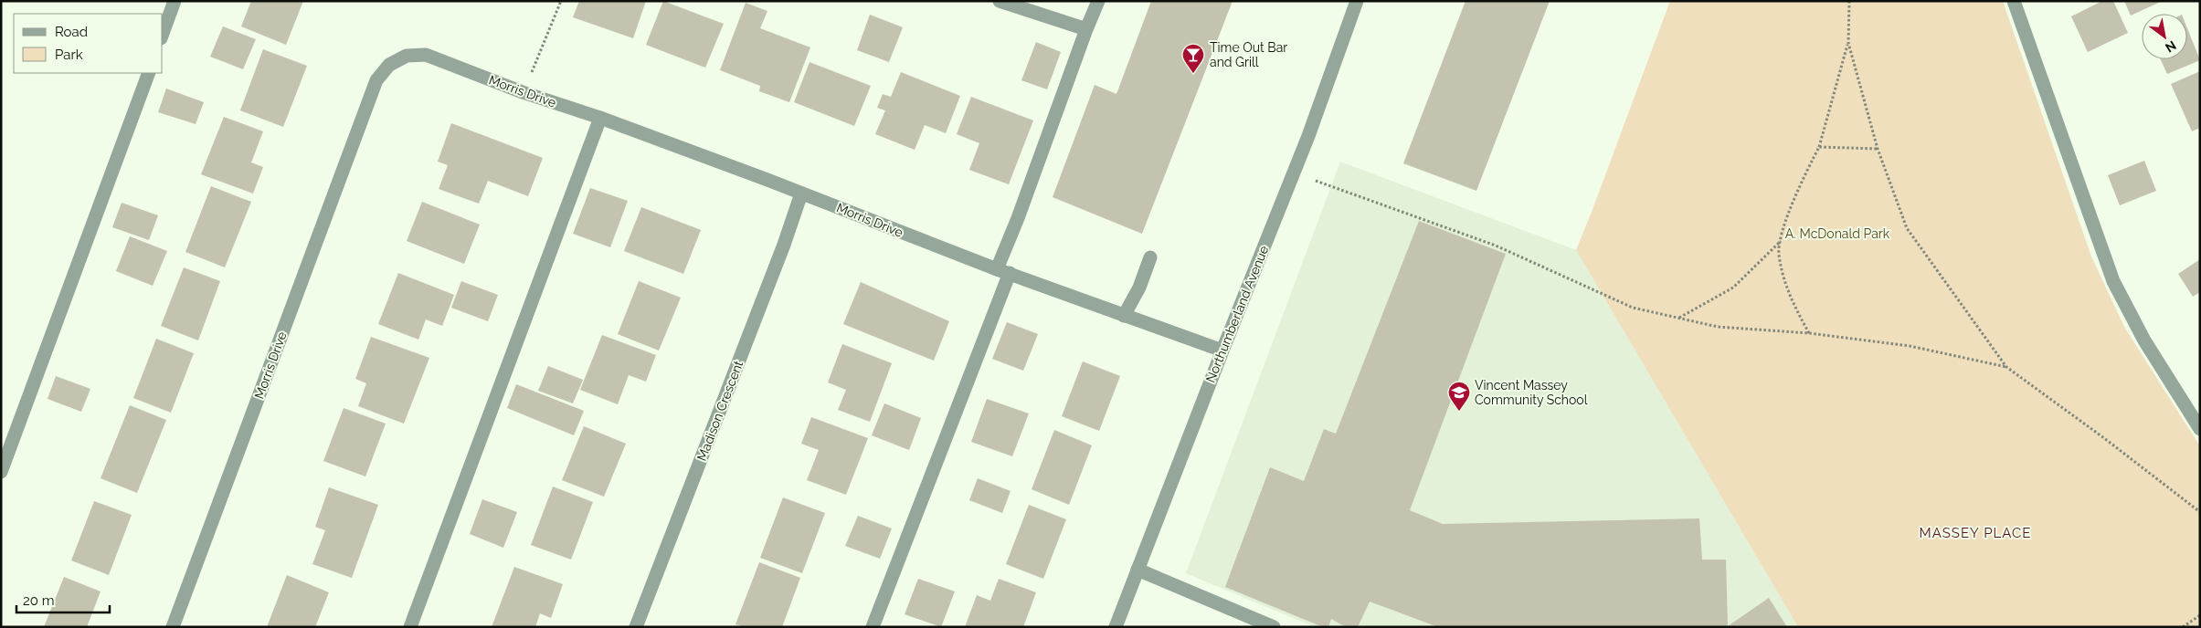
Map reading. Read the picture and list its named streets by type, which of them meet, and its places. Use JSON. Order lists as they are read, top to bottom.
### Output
{
  "streets": {
    "street": ["Morris Drive", "Northumberland Avenue", "Madison Crescent"]
  },
  "crossings": [
    ["Morris Drive", "Northumberland Avenue"],
    ["Morris Drive", "Madison Crescent"]
  ],
  "districts": ["MASSEY PLACE"],
  "parks": ["A. McDonald Park"],
  "places": {
    "bar": ["Time Out Bar and Grill"],
    "school or university": ["Vincent Massey Community School"]
  },
  "legend": ["Road", "Park"],
  "scale_bar": "20 m",
  "north": "bottom right"
}
